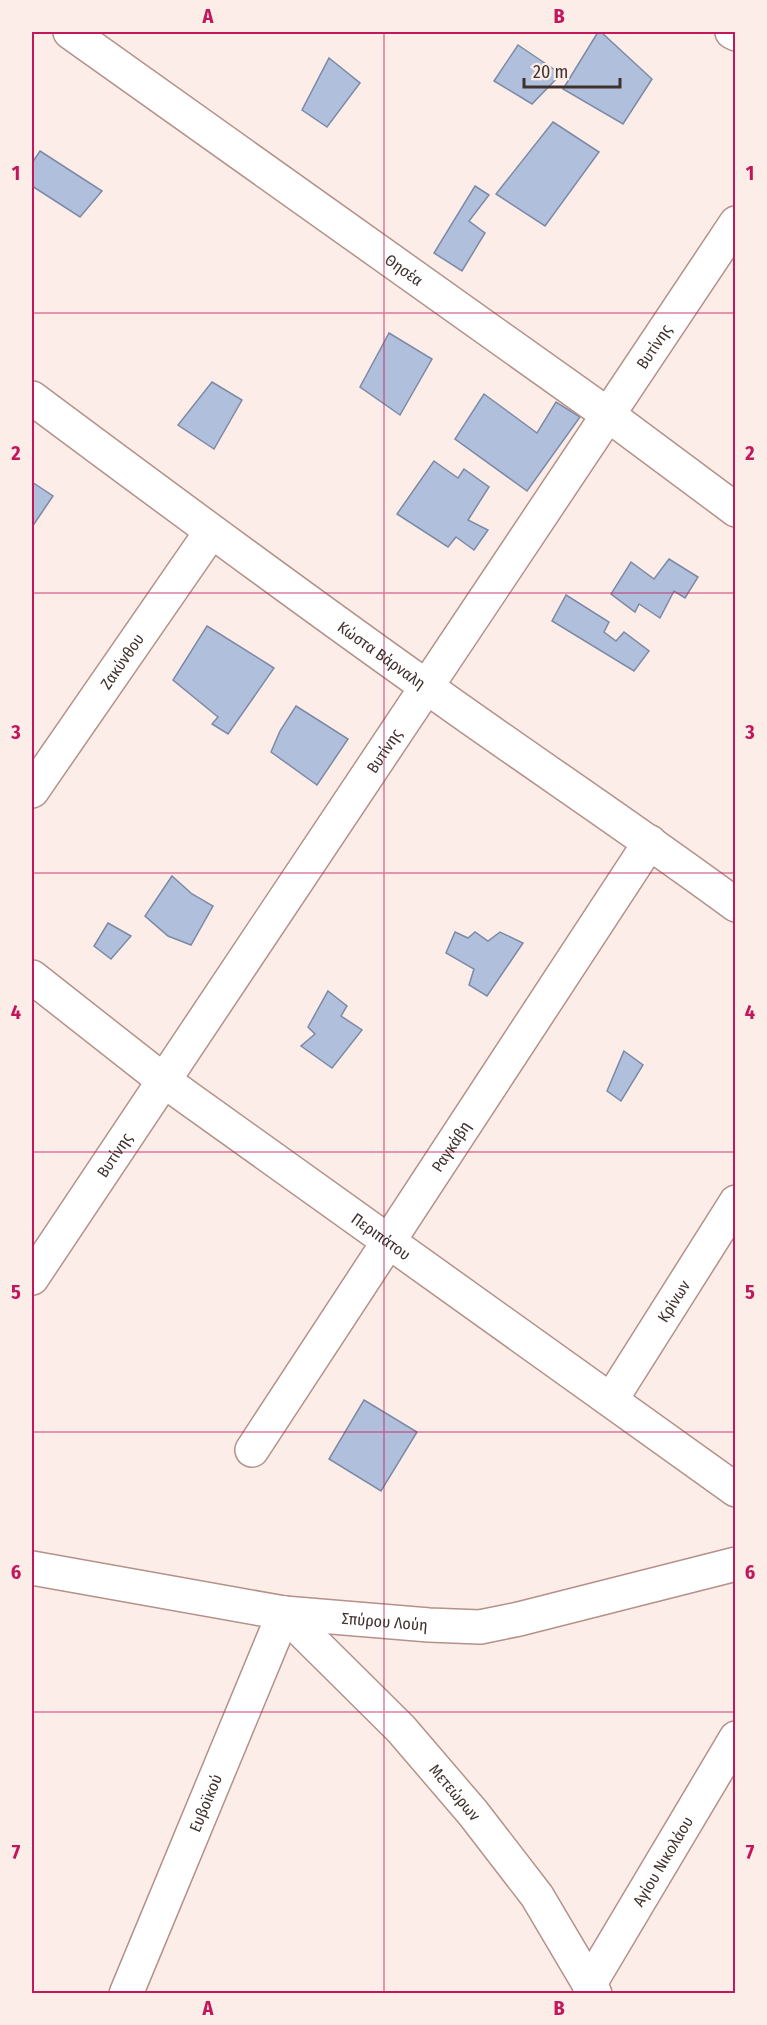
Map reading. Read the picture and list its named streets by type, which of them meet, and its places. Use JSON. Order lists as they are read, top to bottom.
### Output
{
  "streets": {
    "street": [
      "Θησέα",
      "Βυτίνης",
      "Κώστα Βάρναλη",
      "Ζακύνθου",
      "Ραγκάβη",
      "Περιπάτου",
      "Κρίνων",
      "Σπύρου Λούη",
      "Μετεώρων",
      "Ευβοϊκού",
      "Αγίου Νικολάου"
    ]
  },
  "crossings": [
    ["Θησέα", "Βυτίνης"],
    ["Βυτίνης", "Κώστα Βάρναλη"],
    ["Βυτίνης", "Περιπάτου"],
    ["Κώστα Βάρναλη", "Ζακύνθου"],
    ["Κώστα Βάρναλη", "Ραγκάβη"],
    ["Ραγκάβη", "Περιπάτου"],
    ["Περιπάτου", "Κρίνων"],
    ["Σπύρου Λούη", "Μετεώρων"],
    ["Σπύρου Λούη", "Ευβοϊκού"],
    ["Μετεώρων", "Ευβοϊκού"],
    ["Μετεώρων", "Αγίου Νικολάου"]
  ],
  "scale_bar": "20 m",
  "grid": {
    "columns": ["A", "B"],
    "rows": [
      "1",
      "2",
      "3",
      "4",
      "5",
      "6",
      "7"
    ]
  }
}
